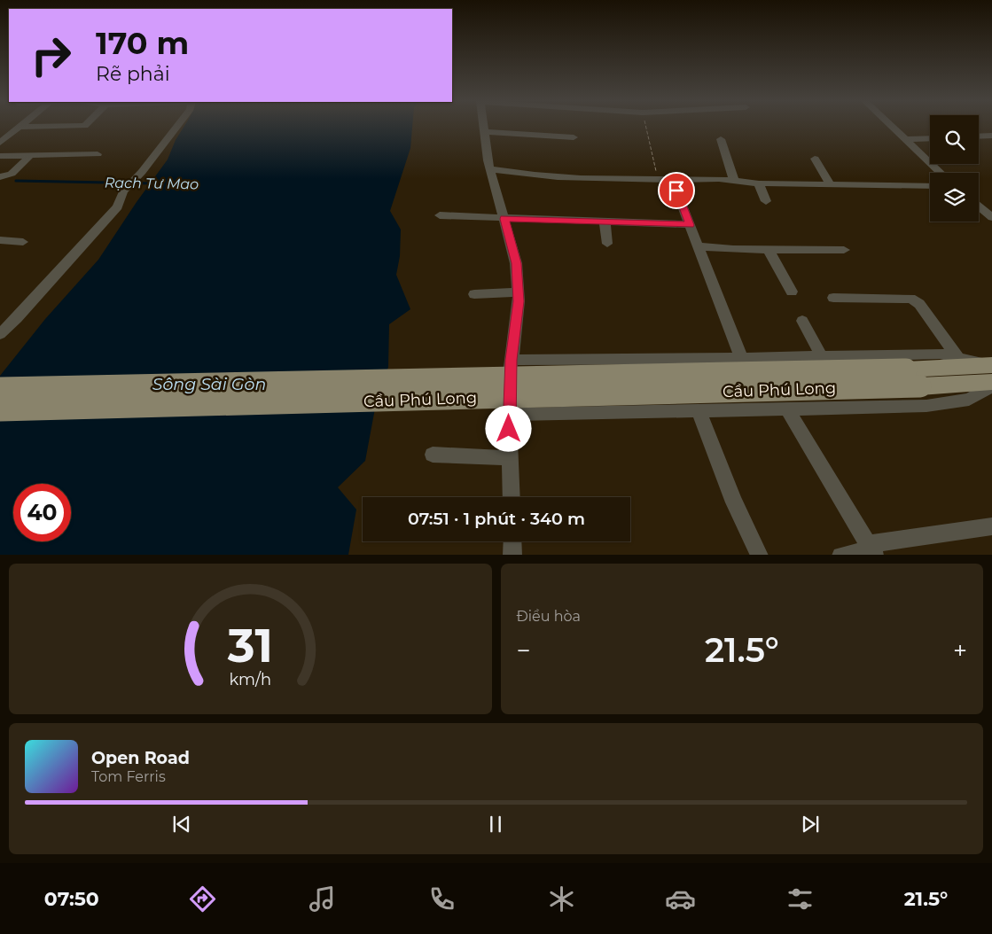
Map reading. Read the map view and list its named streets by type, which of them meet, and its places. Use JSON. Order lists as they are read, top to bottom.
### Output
{
  "streets": {
    "main road": ["Cầu Phú Long"]
  },
  "water": ["Rạch Tư Mao", "Sông Sài Gòn"],
  "page": {
    "turn": ["170 m", "Rẽ phải"],
    "limit": "40",
    "trip": "07:51 · 1 phút · 340 m",
    "tile": "Điều hòa",
    "heat": ["−", "21.5°", "+"],
    "song": ["Open Road", "Tom Ferris"],
    "tabs": ["07:50", "21.5°"],
    "gauge": ["31", "km/h"]
  }
}
